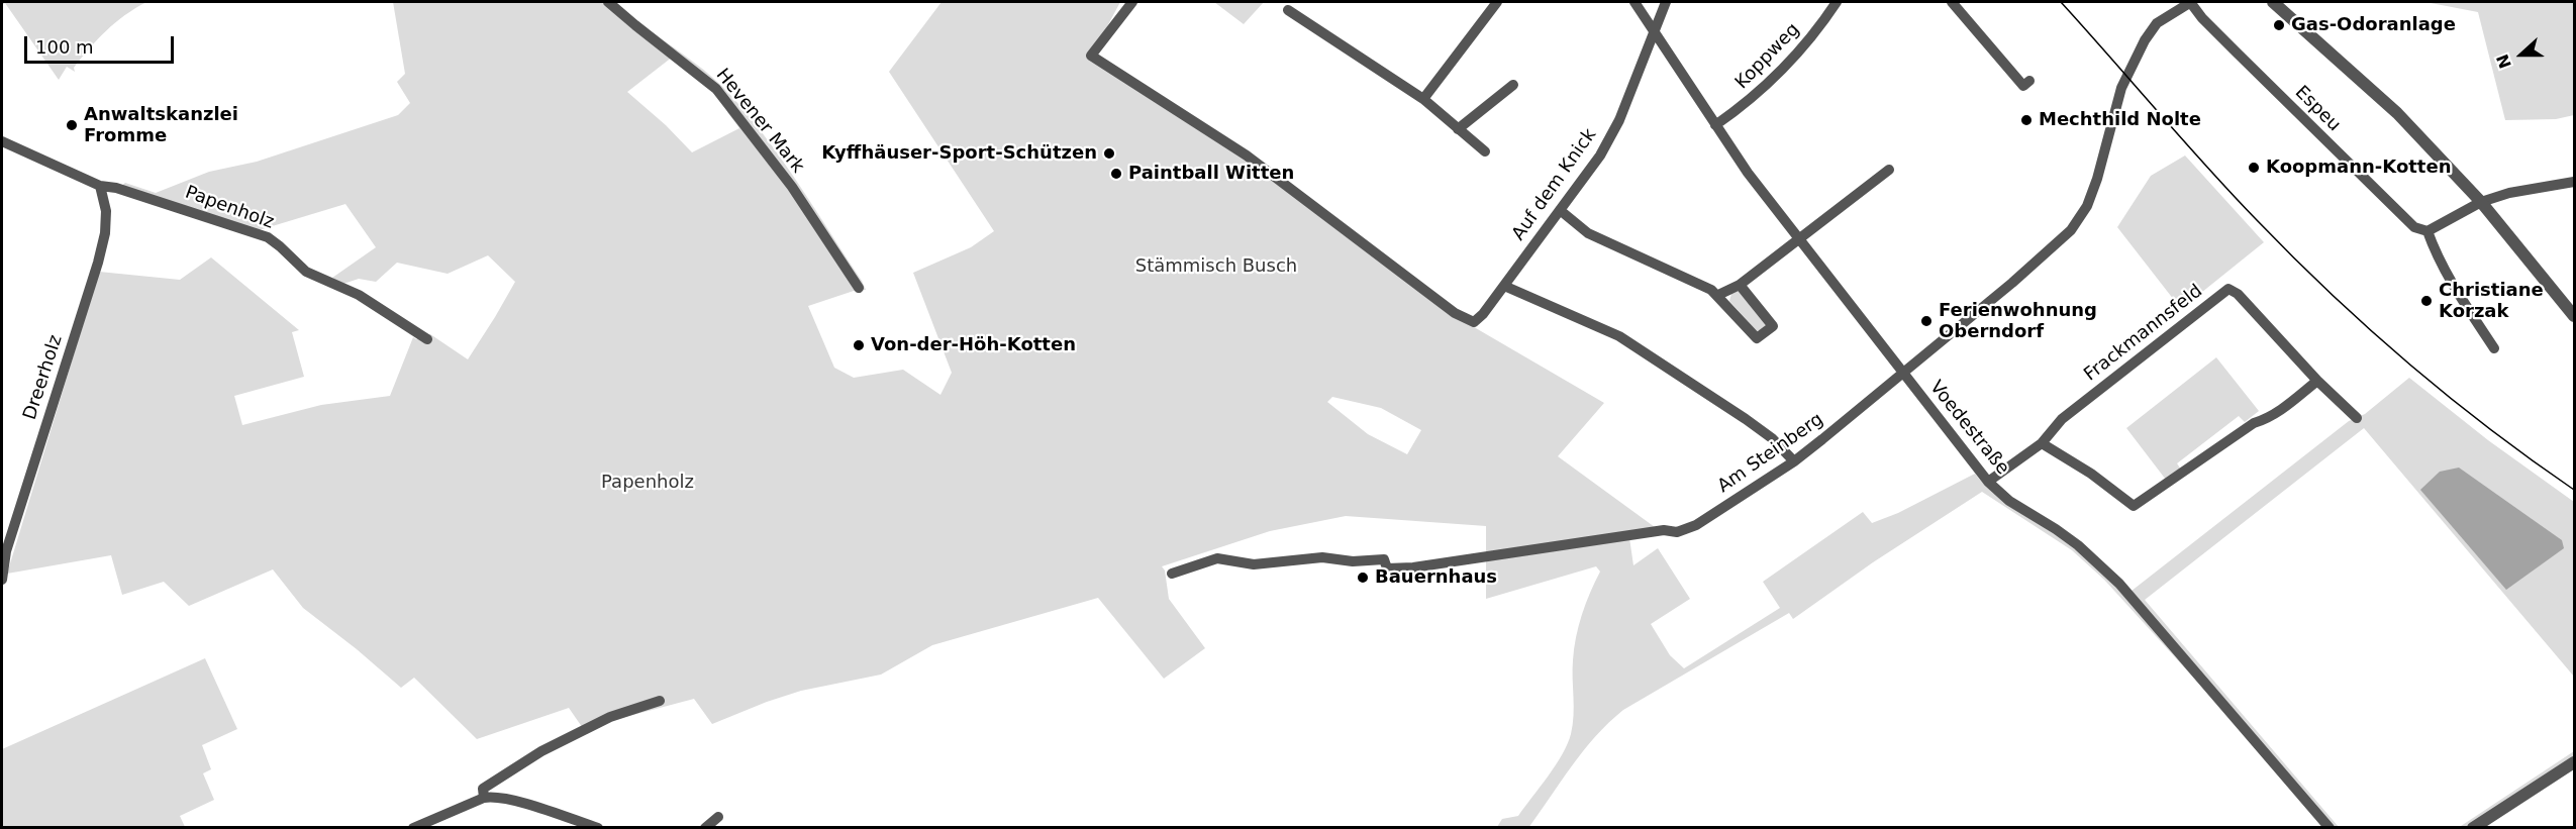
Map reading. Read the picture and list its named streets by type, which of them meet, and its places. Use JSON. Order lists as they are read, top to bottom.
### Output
{
  "streets": {
    "street": [
      "Koppweg",
      "Espeu",
      "Hevener Mark",
      "Auf dem Knick",
      "Papenholz",
      "Frackmannsfeld",
      "Dreerholz",
      "Voedestraße",
      "Am Steinberg"
    ]
  },
  "crossings": [
    ["Koppweg", "Voedestraße"],
    ["Espeu", "Am Steinberg"],
    ["Auf dem Knick", "Voedestraße"],
    ["Papenholz", "Dreerholz"],
    ["Frackmannsfeld", "Voedestraße"],
    ["Voedestraße", "Am Steinberg"]
  ],
  "parks": ["Stämmisch Busch", "Papenholz"],
  "places": [
    "Gas-Odoranlage",
    "Mechthild Nolte",
    "Anwaltskanzlei Fromme",
    "Kyffhäuser-Sport-Schützen",
    "Koopmann-Kotten",
    "Paintball Witten",
    "Christiane Korzak",
    "Ferienwohnung Oberndorf",
    "Von-der-Höh-Kotten",
    "Bauernhaus"
  ],
  "scale_bar": "100 m",
  "north": "left"
}
